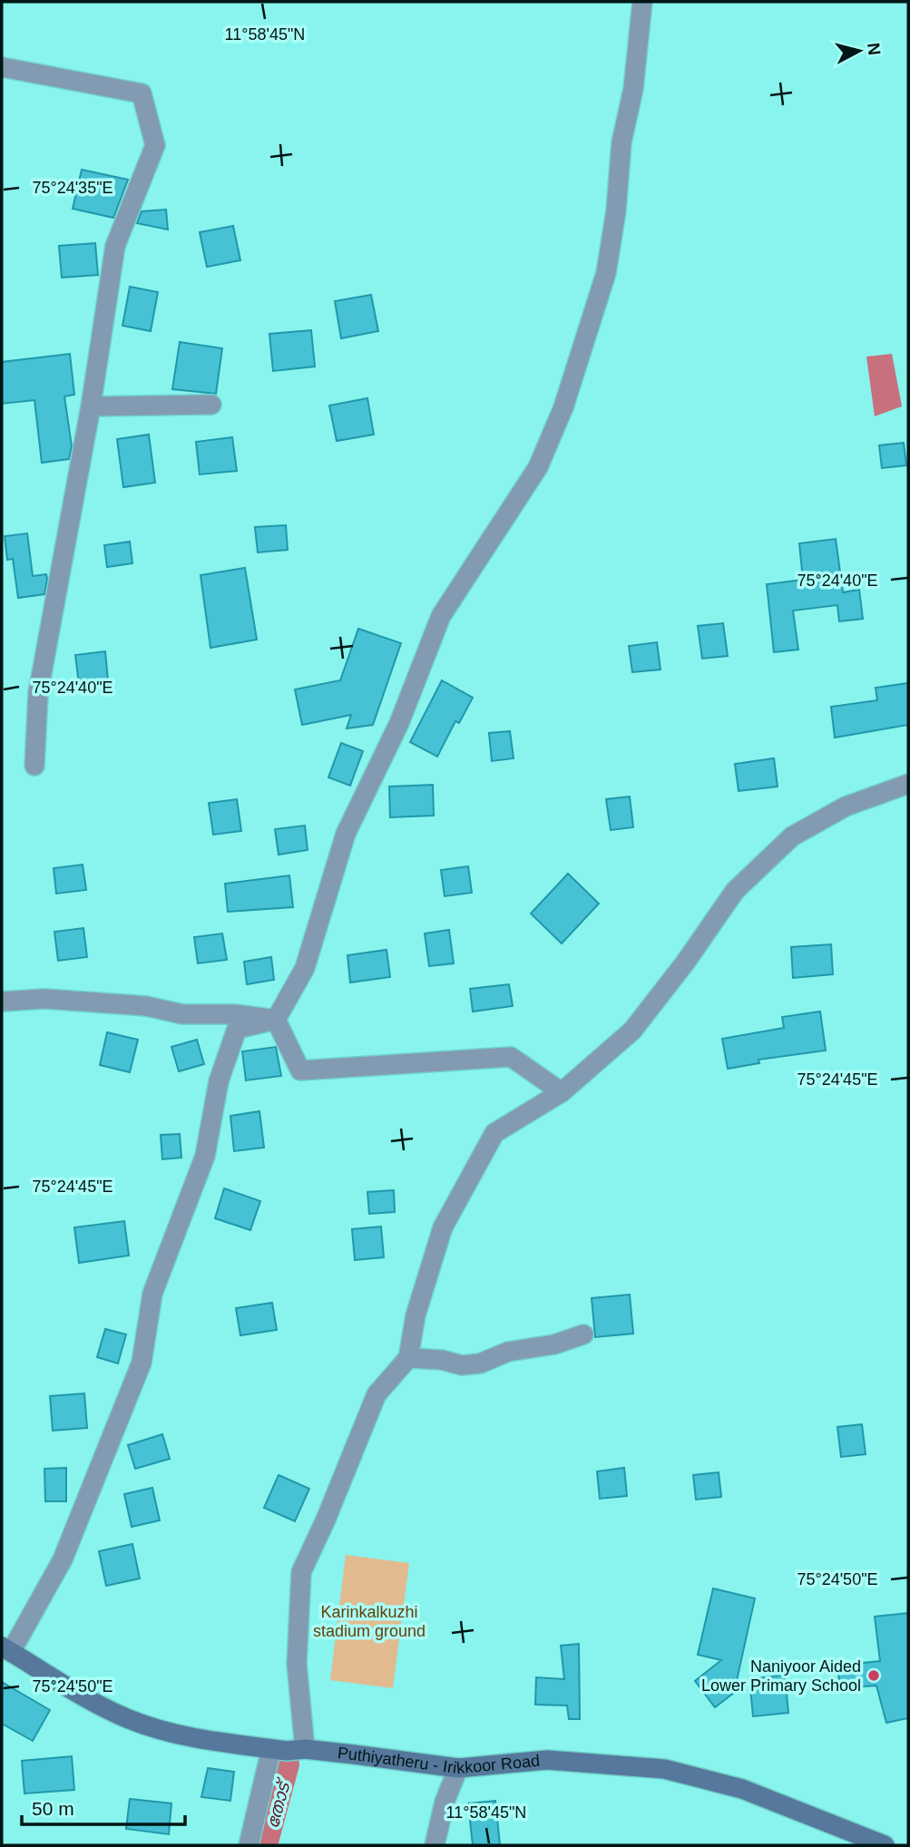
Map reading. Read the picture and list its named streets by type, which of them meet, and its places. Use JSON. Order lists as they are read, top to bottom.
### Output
{
  "streets": {
    "main road": ["Puthiyatheru - Irikkoor Road"]
  },
  "water": ["തോട്"],
  "parks": ["Karinkalkuzhi stadium ground"],
  "places": ["Naniyoor Aided Lower Primary School"],
  "scale_bar": "50 m",
  "north": "right",
  "coordinates": [
    "11°58'45\"N",
    "75°24'35\"E",
    "75°24'40\"E",
    "75°24'45\"E",
    "75°24'50\"E"
  ]
}
